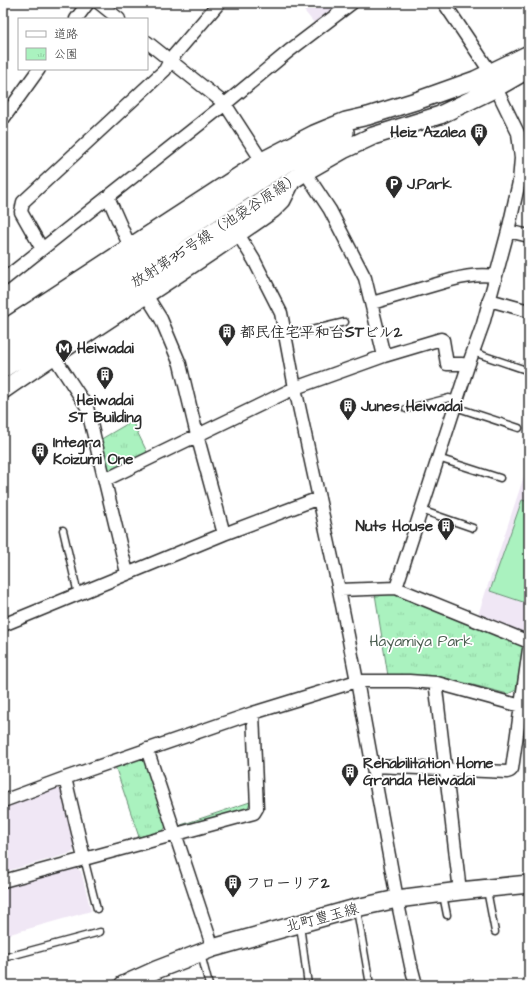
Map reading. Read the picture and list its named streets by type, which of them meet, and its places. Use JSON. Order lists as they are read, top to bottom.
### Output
{
  "streets": {
    "main road": ["放射第35号線（池袋谷原線）", "北町豊玉線"]
  },
  "parks": ["Hayamiya Park"],
  "places": {
    "building": [
      "Heiz Azalea",
      "都民住宅平和台STビル2",
      "Heiwadai ST Building",
      "Junes Heiwadai",
      "Integra Koizumi One",
      "Nuts House",
      "Rehabilitation Home Granda Heiwadai",
      "フローリア2"
    ],
    "parking": ["J.Park"],
    "metro station": ["Heiwadai"]
  },
  "legend": ["道路", "公園"]
}
